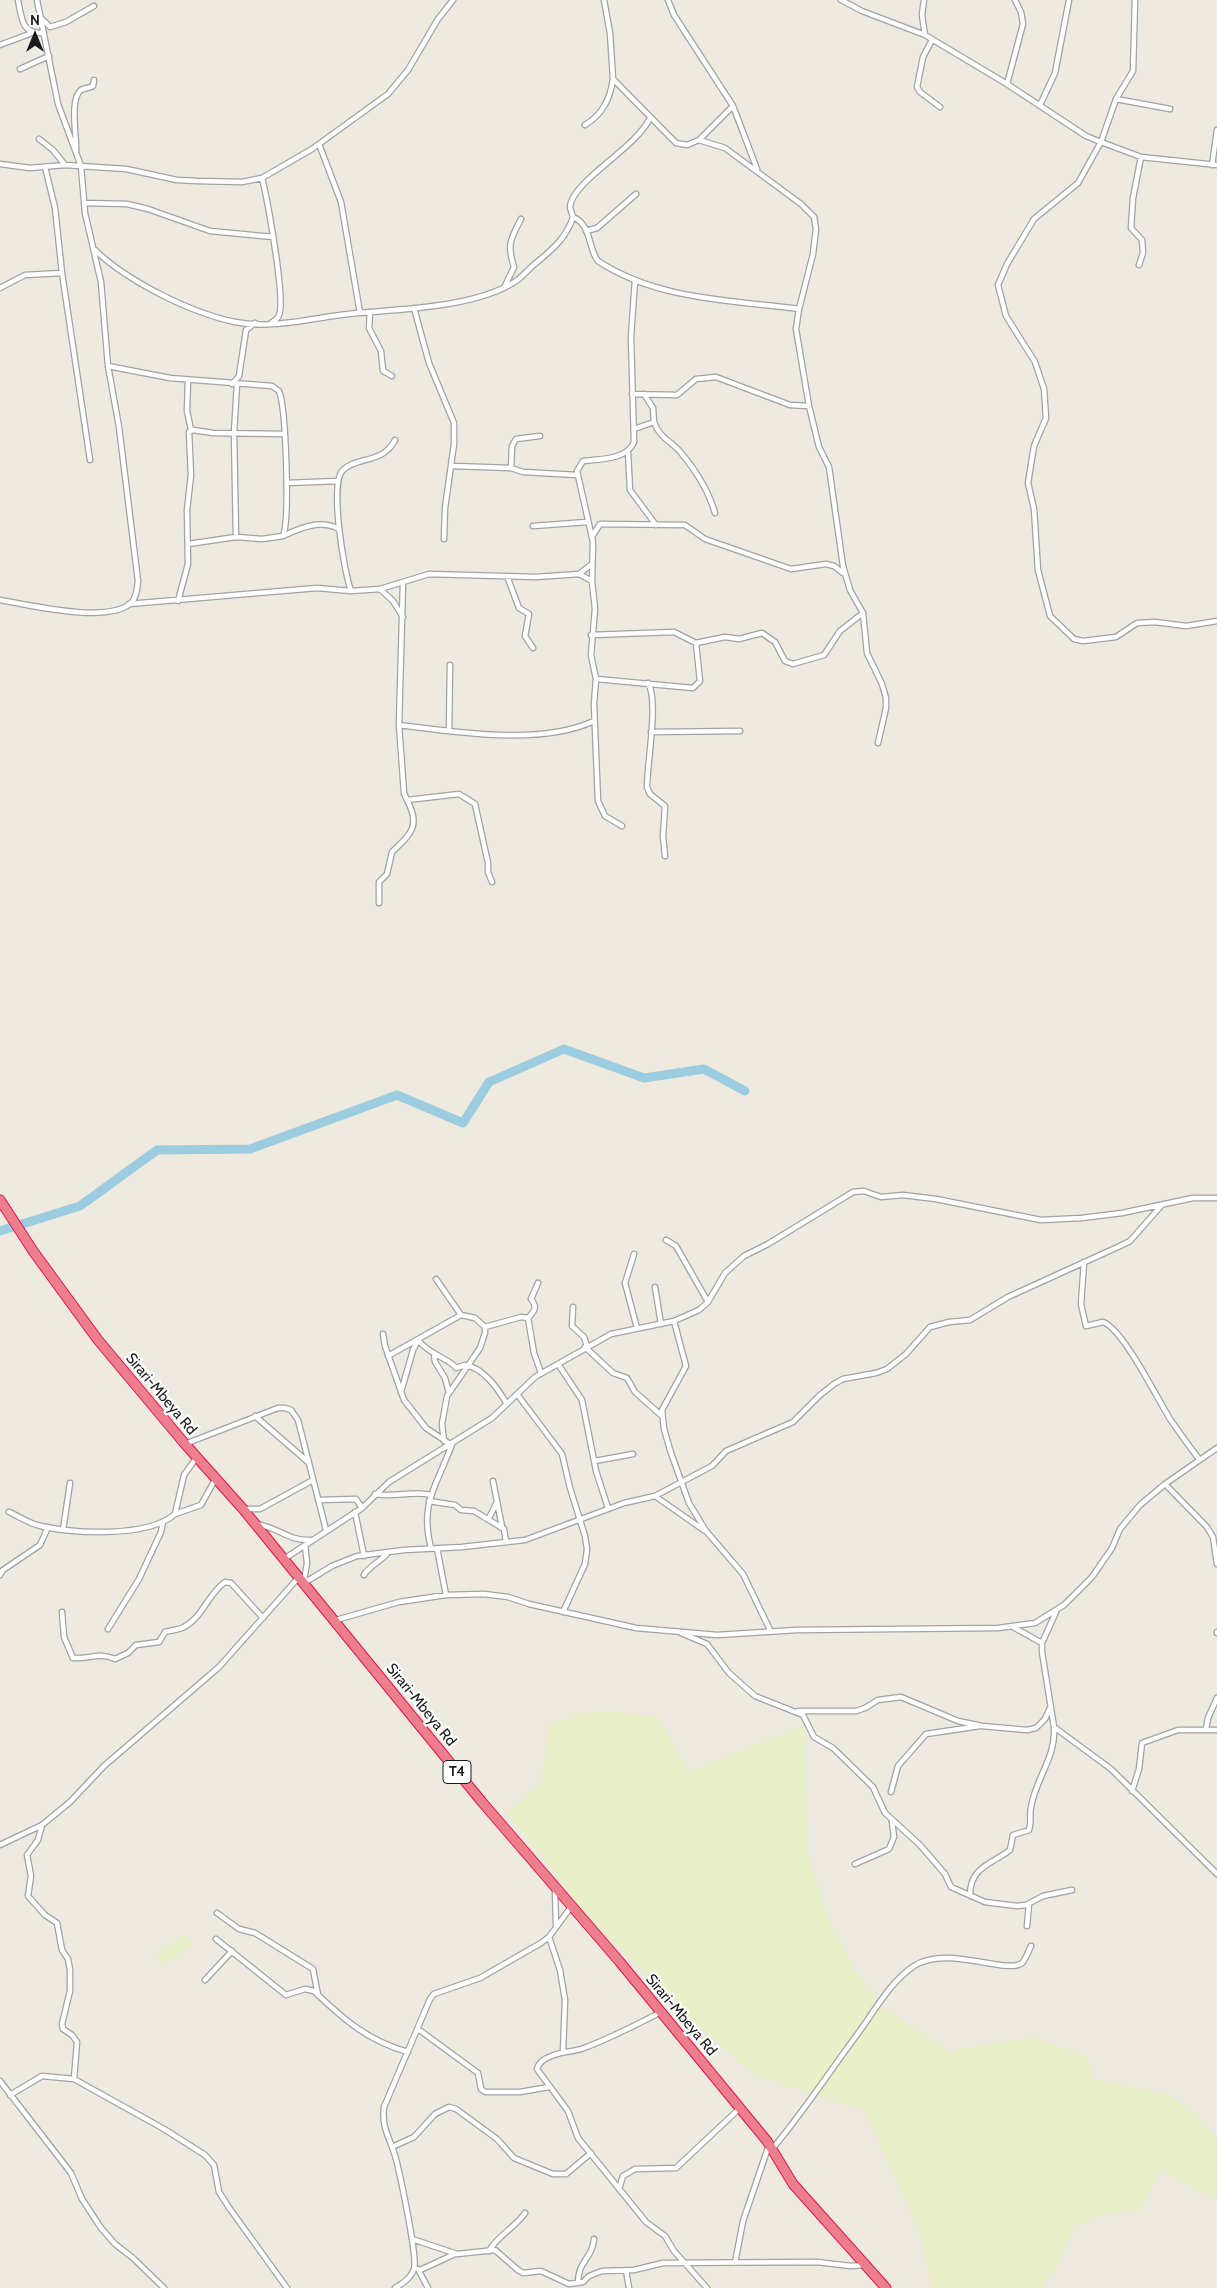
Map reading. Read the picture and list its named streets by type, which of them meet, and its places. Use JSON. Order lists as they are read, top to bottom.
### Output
{
  "streets": {
    "highway": ["Sirari-Mbeya Rd", "T4"]
  },
  "north": "top"
}
